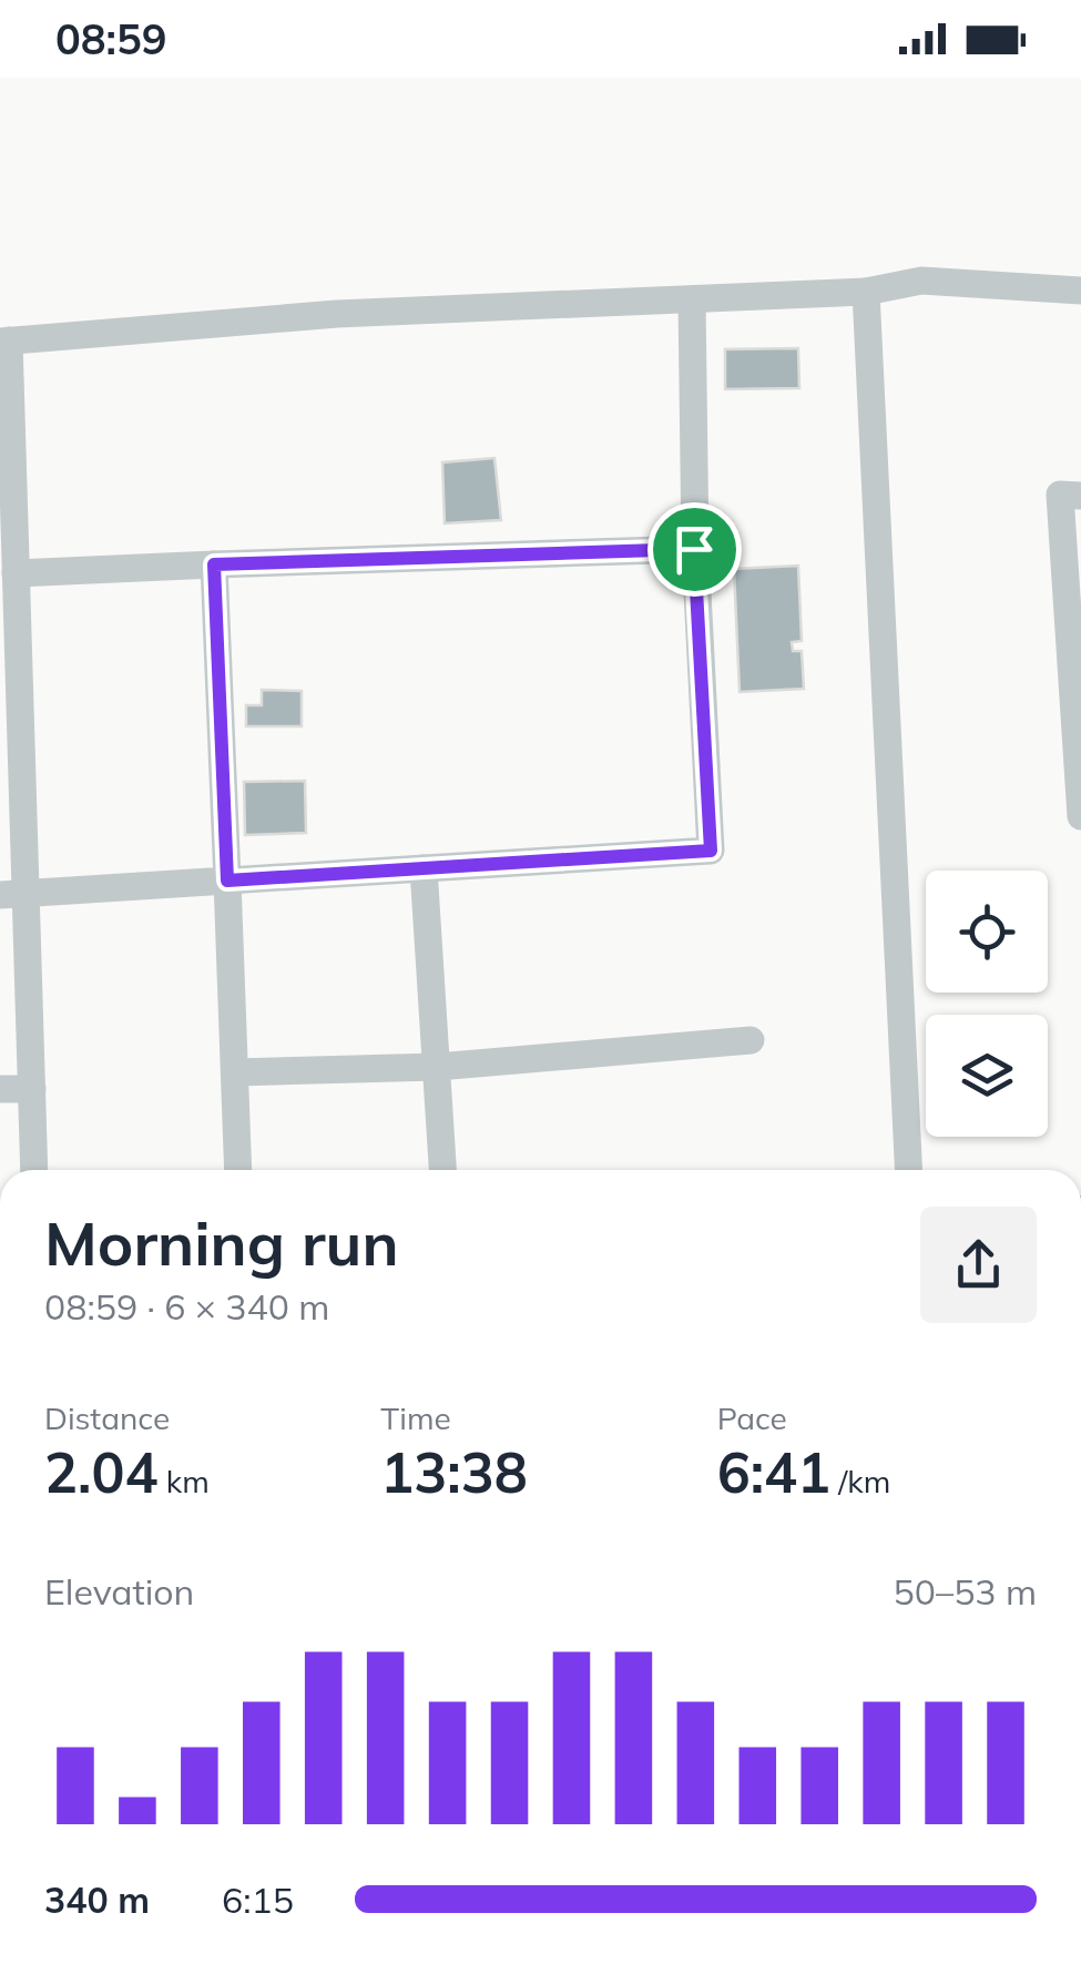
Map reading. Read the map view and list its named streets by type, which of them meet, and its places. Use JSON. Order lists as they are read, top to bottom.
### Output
{
  "page": {
    "status": "08:59",
    "heading": ["Morning run", "08:59 · 6 × 340 m"],
    "stats": [
      ["Distance", "2.04 km"],
      ["Time", "13:38"],
      ["Pace", "6:41 /km"]
    ],
    "chart": ["Elevation", "50–53 m"],
    "list": [
      {
        "name": "340 m",
        "note": "6:15"
      }
    ]
  }
}
